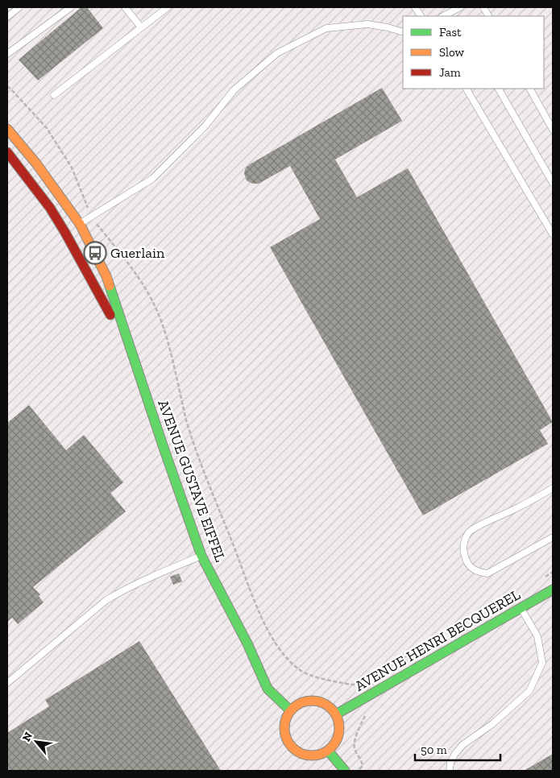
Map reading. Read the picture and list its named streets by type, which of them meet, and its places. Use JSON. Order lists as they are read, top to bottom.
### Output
{
  "streets": {
    "street": ["AVENUE GUSTAVE EIFFEL", "AVENUE HENRI BECQUEREL"]
  },
  "crossings": [
    ["AVENUE GUSTAVE EIFFEL", "AVENUE HENRI BECQUEREL"]
  ],
  "places": {
    "bus stop": ["Guerlain"]
  },
  "legend": ["Fast", "Slow", "Jam"],
  "scale_bar": "50 m",
  "north": "top left"
}
